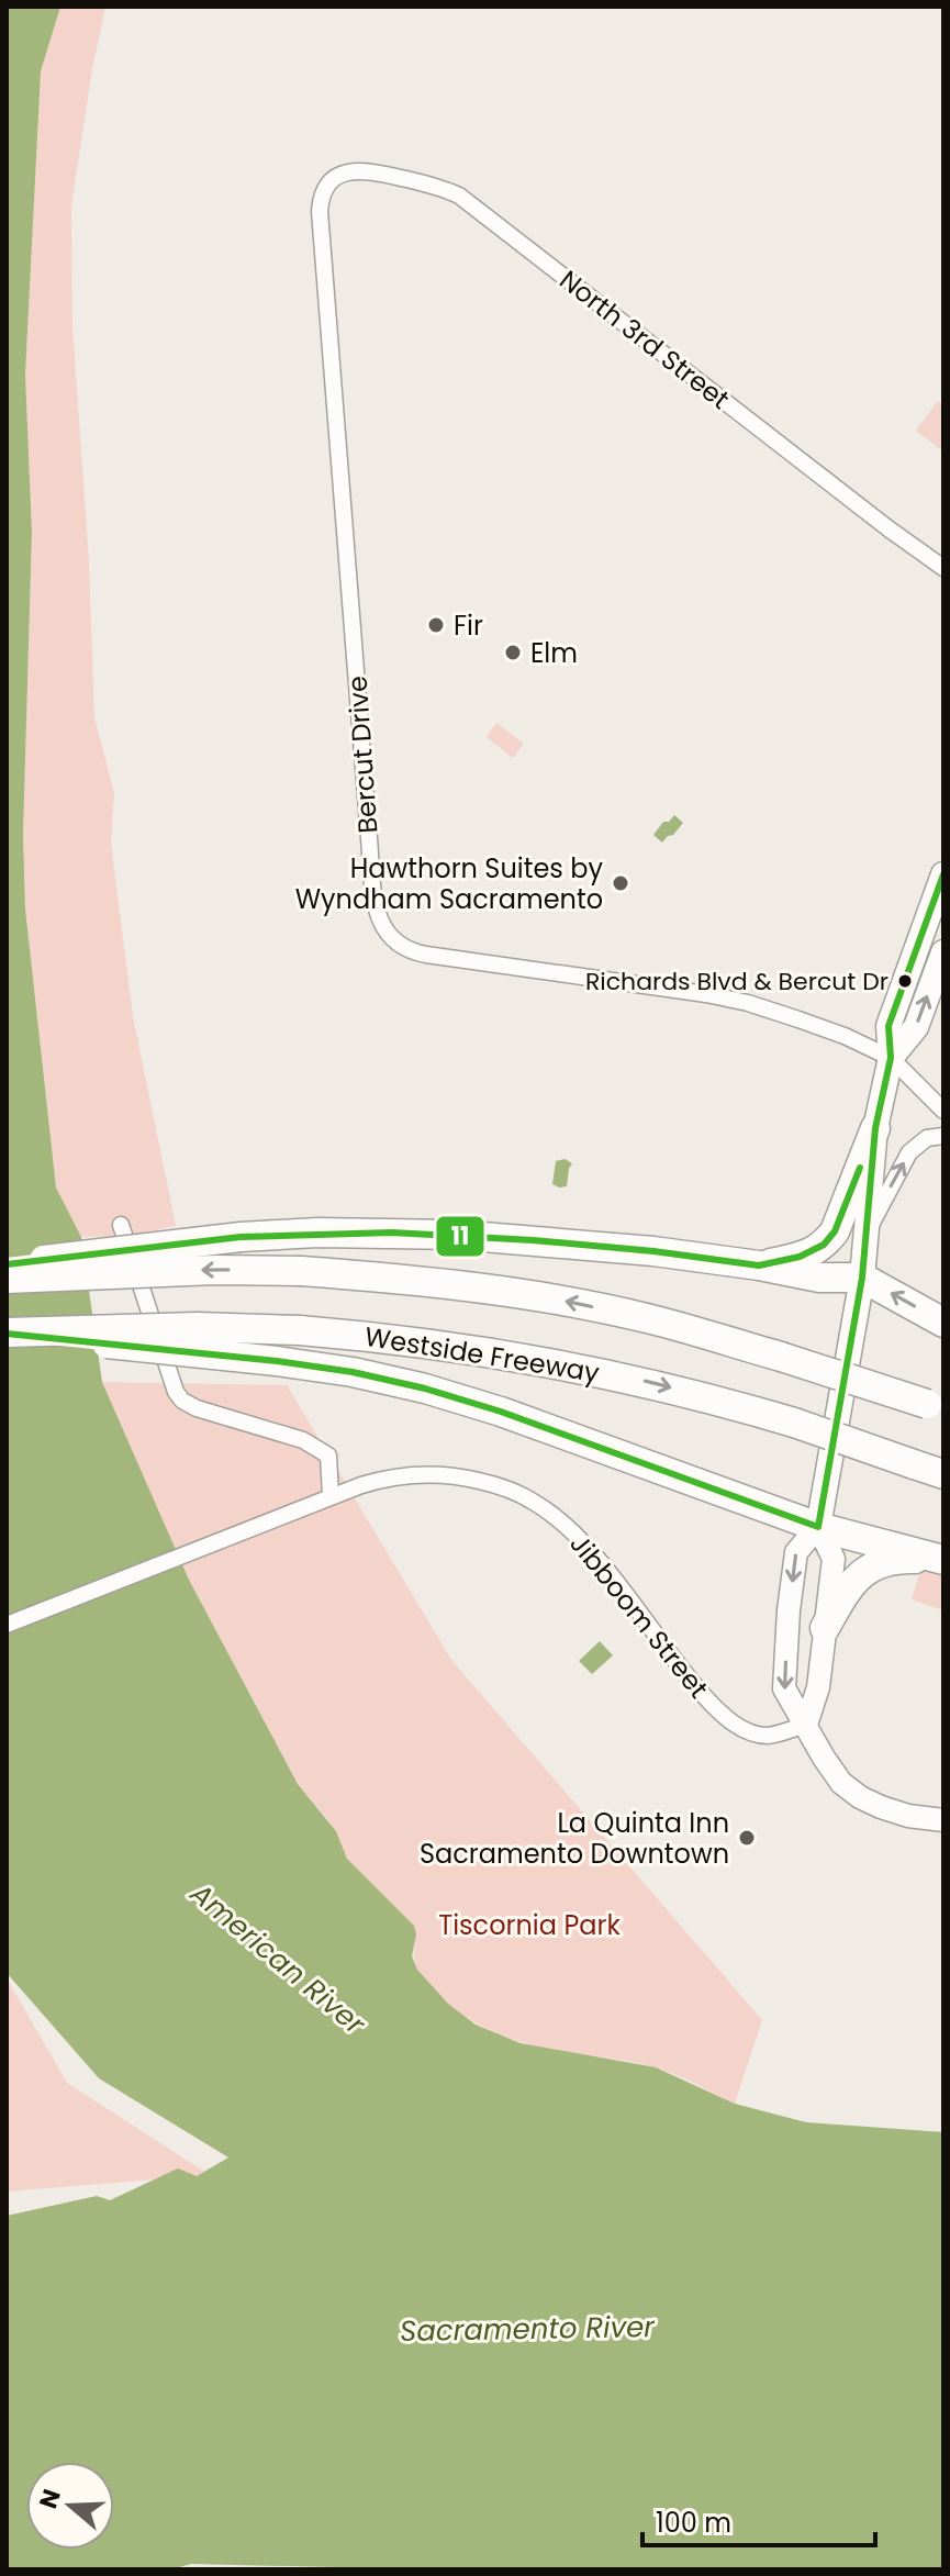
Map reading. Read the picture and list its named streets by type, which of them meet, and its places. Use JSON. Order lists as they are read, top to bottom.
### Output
{
  "streets": {
    "highway": ["Westside Freeway"],
    "street": ["North 3rd Street", "Bercut Drive", "Jibboom Street"]
  },
  "crossings": [
    ["North 3rd Street", "Bercut Drive"]
  ],
  "water": ["American River", "Sacramento River"],
  "parks": ["Tiscornia Park"],
  "places": [
    "Fir",
    "Elm",
    "Hawthorn Suites by Wyndham Sacramento",
    "Richards Blvd & Bercut Dr",
    "La Quinta Inn Sacramento Downtown"
  ],
  "lines": ["transit line 11"],
  "scale_bar": "100 m",
  "north": "left"
}
